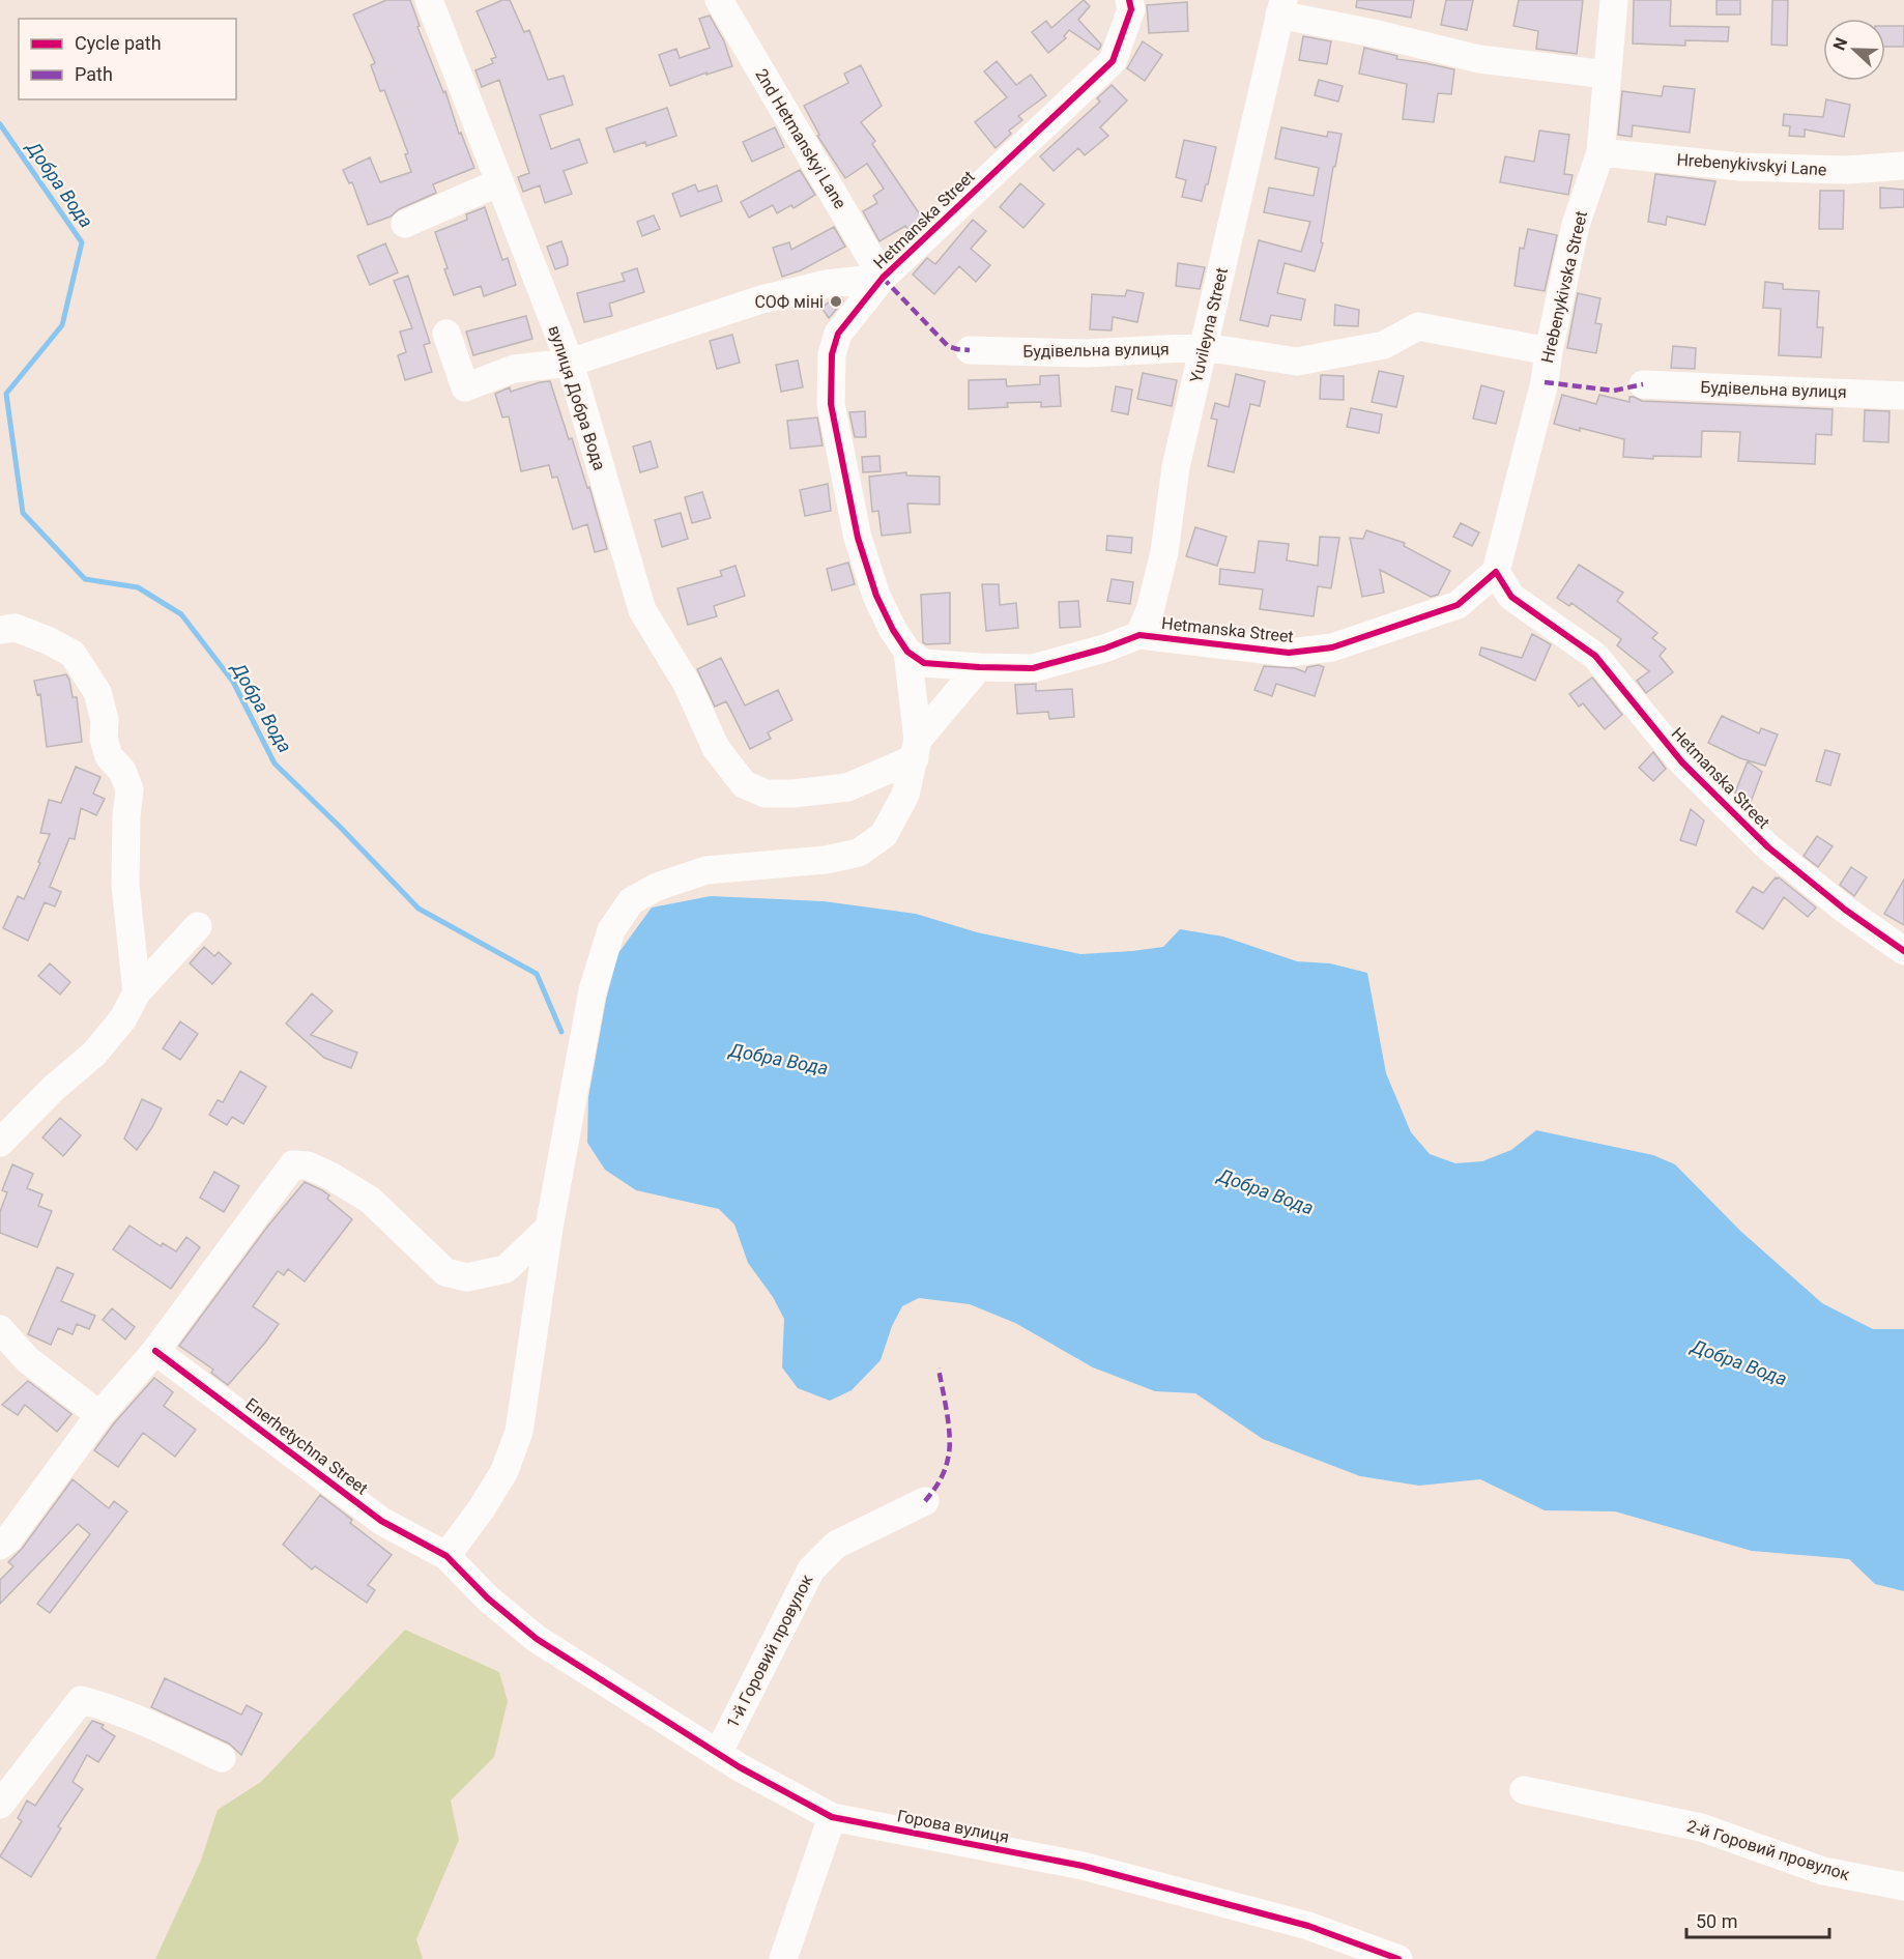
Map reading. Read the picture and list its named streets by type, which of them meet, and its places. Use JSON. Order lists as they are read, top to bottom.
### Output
{
  "streets": {
    "street": [
      "2nd Hetmanskyi Lane",
      "Hrebenykivskyi Lane",
      "Hetmanska Street",
      "Hrebenykivska Street",
      "Yuvileyna Street",
      "Будівельна вулиця",
      "вулиця Добра Вода",
      "Enerhetychna Street",
      "1-й Горовий провулок",
      "Горова вулиця",
      "2-й Горовий провулок"
    ]
  },
  "crossings": [
    ["2nd Hetmanskyi Lane", "Hetmanska Street"],
    ["Hrebenykivskyi Lane", "Hrebenykivska Street"],
    ["Hetmanska Street", "Hrebenykivska Street"],
    ["Hetmanska Street", "Yuvileyna Street"],
    ["Hrebenykivska Street", "Yuvileyna Street"],
    ["Hrebenykivska Street", "Будівельна вулиця"],
    ["Yuvileyna Street", "Будівельна вулиця"],
    ["Enerhetychna Street", "Горова вулиця"],
    ["1-й Горовий провулок", "Горова вулиця"]
  ],
  "water": ["Добра Вода"],
  "places": ["СОФ міні"],
  "legend": ["Cycle path", "Path"],
  "scale_bar": "50 m",
  "north": "left"
}
